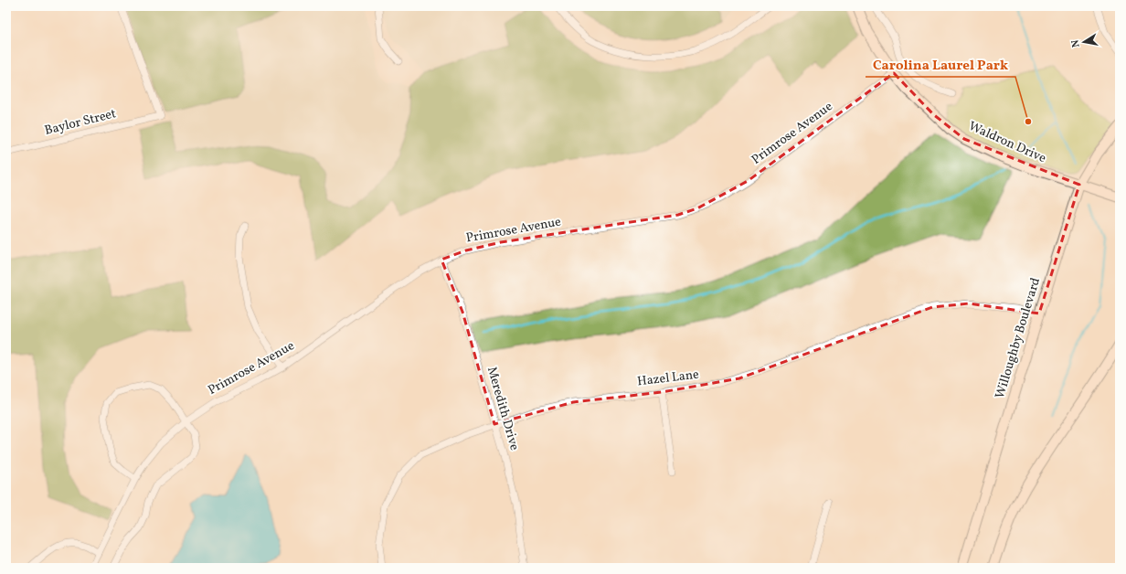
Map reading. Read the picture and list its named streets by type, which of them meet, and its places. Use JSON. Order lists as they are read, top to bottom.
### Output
{
  "streets": {
    "street": [
      "Baylor Street",
      "Primrose Avenue",
      "Waldron Drive",
      "Willoughby Boulevard",
      "Hazel Lane",
      "Meredith Drive"
    ]
  },
  "crossings": [
    ["Primrose Avenue", "Waldron Drive"],
    ["Primrose Avenue", "Meredith Drive"],
    ["Waldron Drive", "Willoughby Boulevard"],
    ["Willoughby Boulevard", "Hazel Lane"],
    ["Hazel Lane", "Meredith Drive"]
  ],
  "places": ["Carolina Laurel Park"],
  "north": "left"
}
